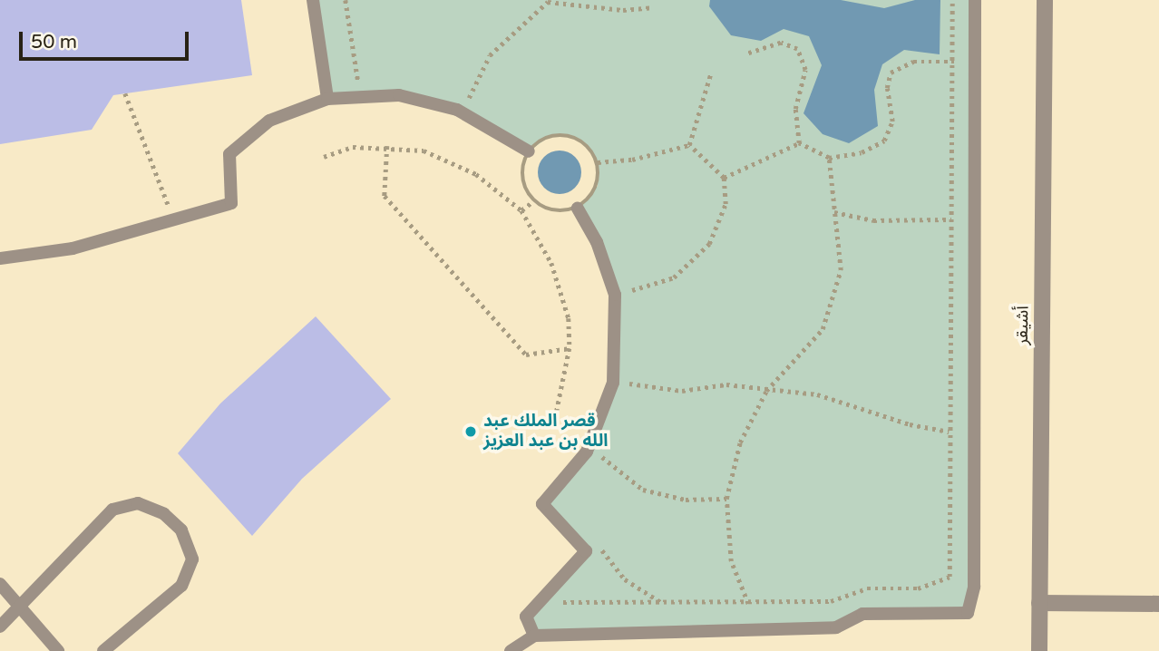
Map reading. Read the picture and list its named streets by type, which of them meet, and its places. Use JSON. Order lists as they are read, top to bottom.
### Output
{
  "streets": {
    "street": ["أشيقر"]
  },
  "places": ["قصر الملك عبد الله بن عبد العزيز"],
  "scale_bar": "50 m"
}
